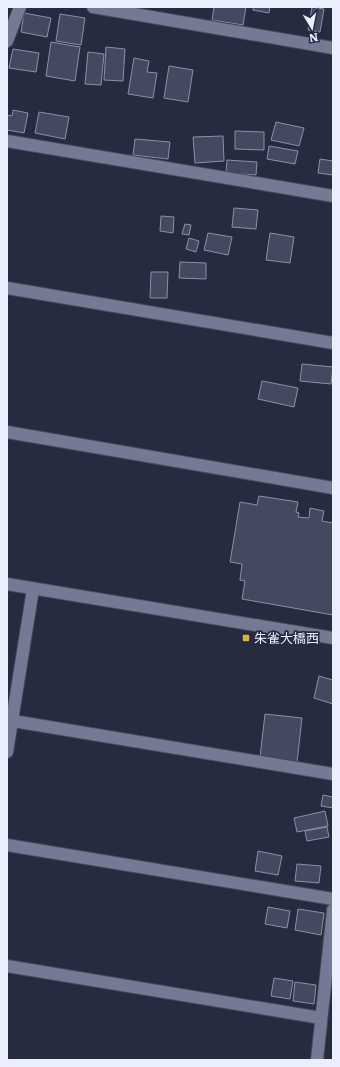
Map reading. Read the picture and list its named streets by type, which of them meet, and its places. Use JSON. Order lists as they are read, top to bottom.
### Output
{
  "places": {
    "transit": ["朱雀大橋西"]
  },
  "north": "bottom"
}
